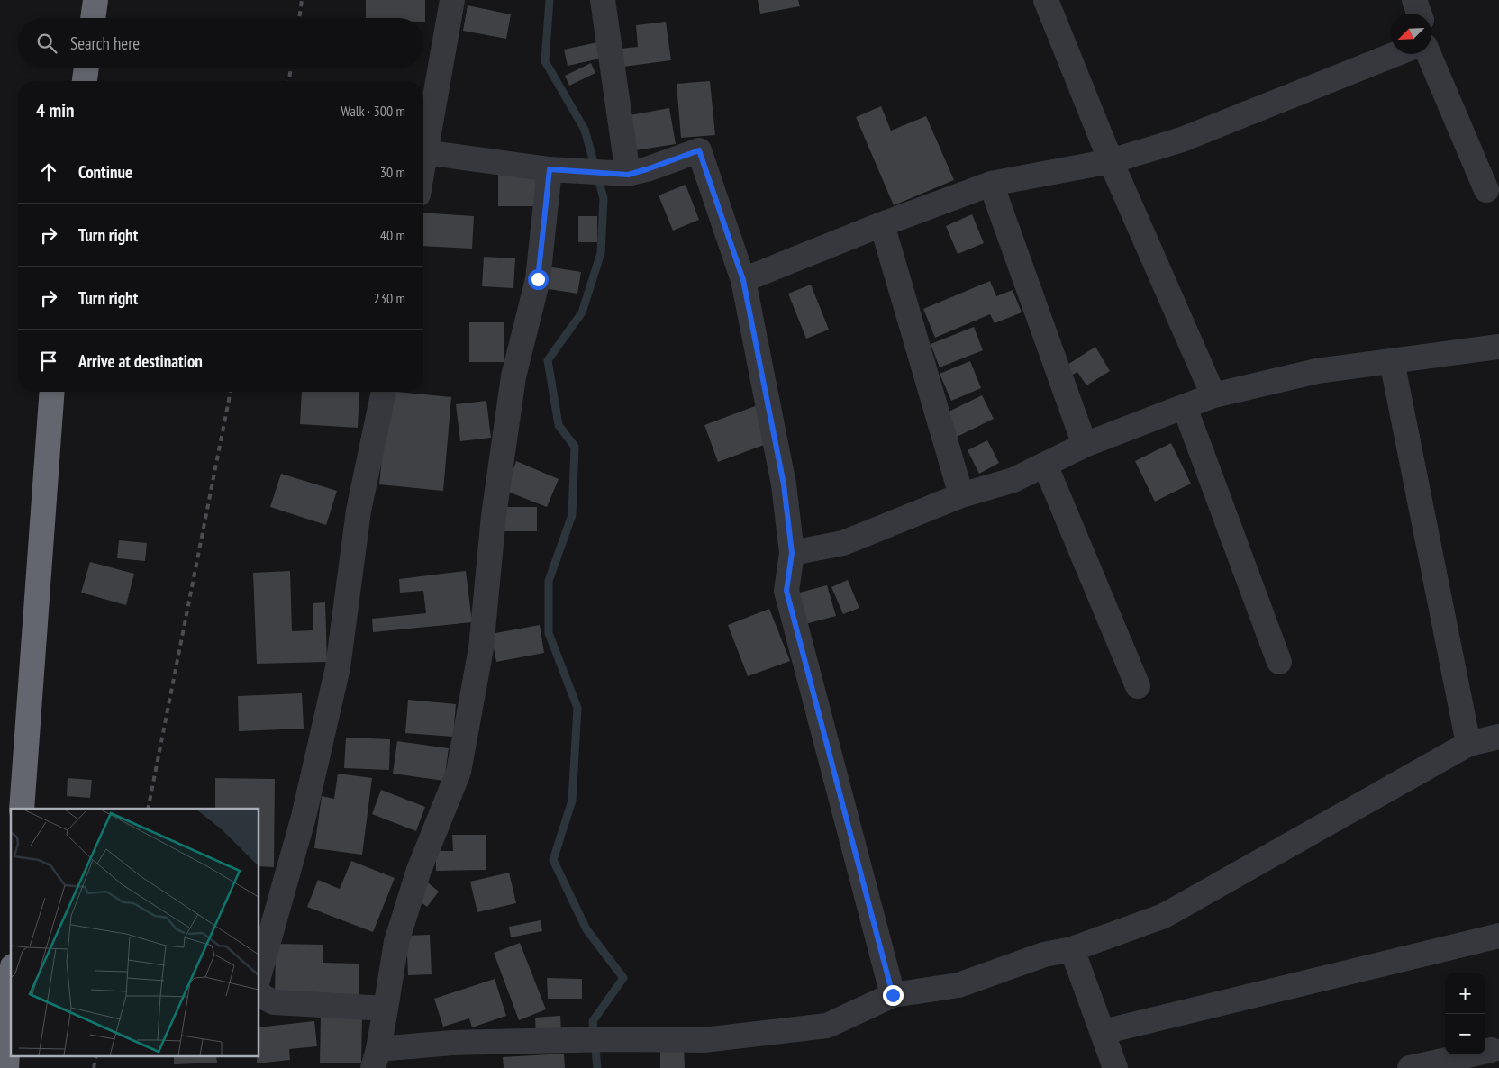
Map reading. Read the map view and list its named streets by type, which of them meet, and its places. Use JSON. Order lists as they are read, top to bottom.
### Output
{
  "north": "bottom left",
  "page": {
    "search": "Search here",
    "heading": ["4 min", "Walk · 300 m"],
    "list": [
      ["Continue", "30 m"],
      ["Turn right", "40 m"],
      ["Turn right", "230 m"],
      "Arrive at destination"
    ],
    "map_buttons": ["+", "−"]
  }
}
